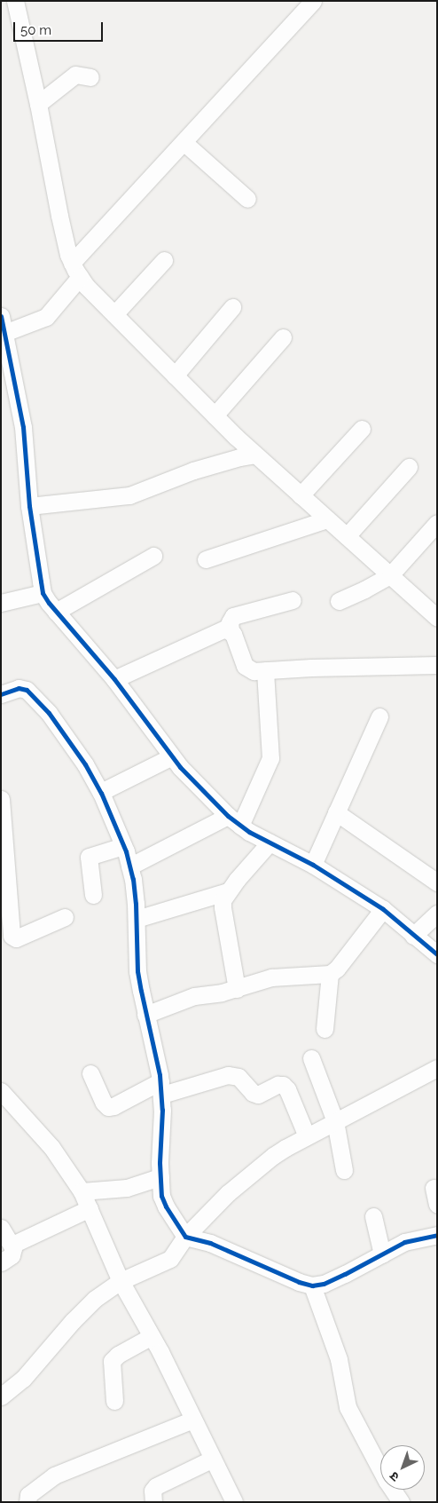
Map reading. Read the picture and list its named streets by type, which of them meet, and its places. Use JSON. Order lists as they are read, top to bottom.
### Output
{
  "scale_bar": "50 m",
  "north": "bottom left"
}
